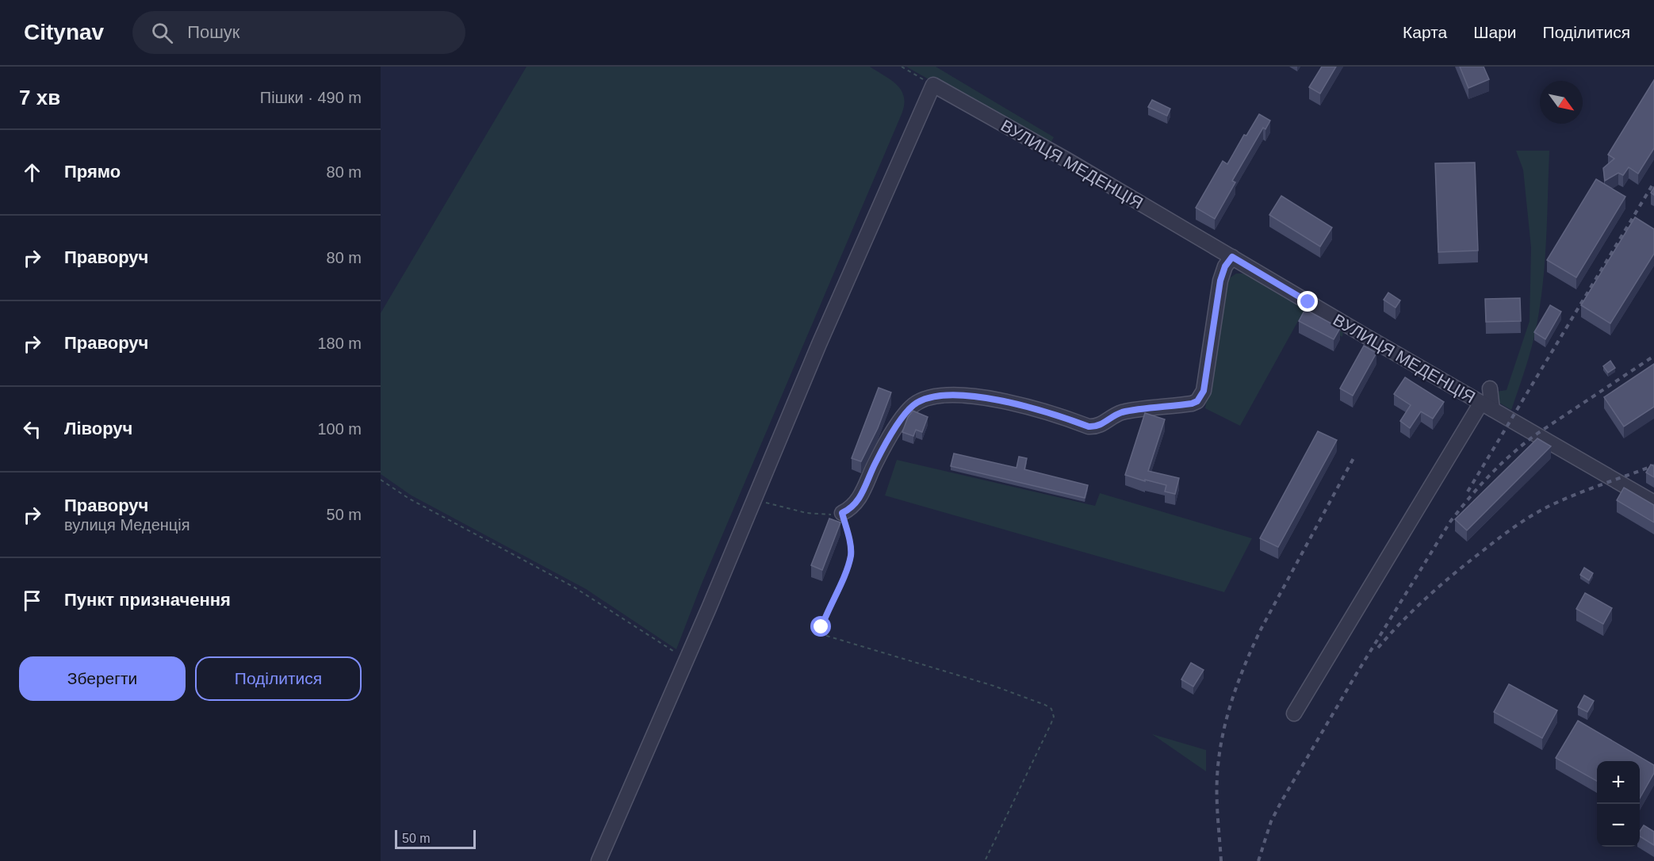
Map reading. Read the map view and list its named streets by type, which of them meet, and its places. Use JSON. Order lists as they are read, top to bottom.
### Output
{
  "streets": {
    "street": ["ВУЛИЦЯ МЕДЕНЦІЯ"]
  },
  "scale_bar": "50 m",
  "north": "bottom right",
  "page": {
    "header": "Citynav",
    "search": "Пошук",
    "nav": ["Карта", "Шари", "Поділитися"],
    "heading": ["7 хв", "Пішки · 490 m"],
    "list": [
      ["Прямо", "80 m"],
      ["Праворуч", "80 m"],
      ["Праворуч", "180 m"],
      ["Ліворуч", "100 m"],
      ["Праворуч", "вулиця Меденція", "50 m"],
      "Пункт призначення"
    ],
    "buttons": ["Зберегти", "Поділитися"],
    "map_buttons": ["+", "−"],
    "scale": "50 m"
  }
}
